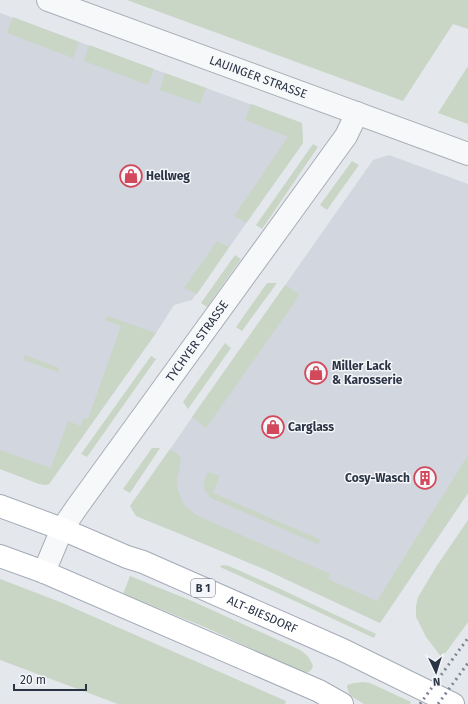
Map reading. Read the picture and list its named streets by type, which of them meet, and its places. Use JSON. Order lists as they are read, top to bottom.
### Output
{
  "streets": {
    "main road": ["B 1", "ALT-BIESDORF"],
    "street": ["LAUINGER STRASSE", "TYCHYER STRASSE"]
  },
  "crossings": [
    ["LAUINGER STRASSE", "TYCHYER STRASSE"],
    ["TYCHYER STRASSE", "ALT-BIESDORF"]
  ],
  "places": {
    "shop": ["Hellweg", "Miller Lack & Karosserie", "Carglass"],
    "building": ["Cosy-Wasch"]
  },
  "scale_bar": "20 m",
  "north": "bottom"
}
